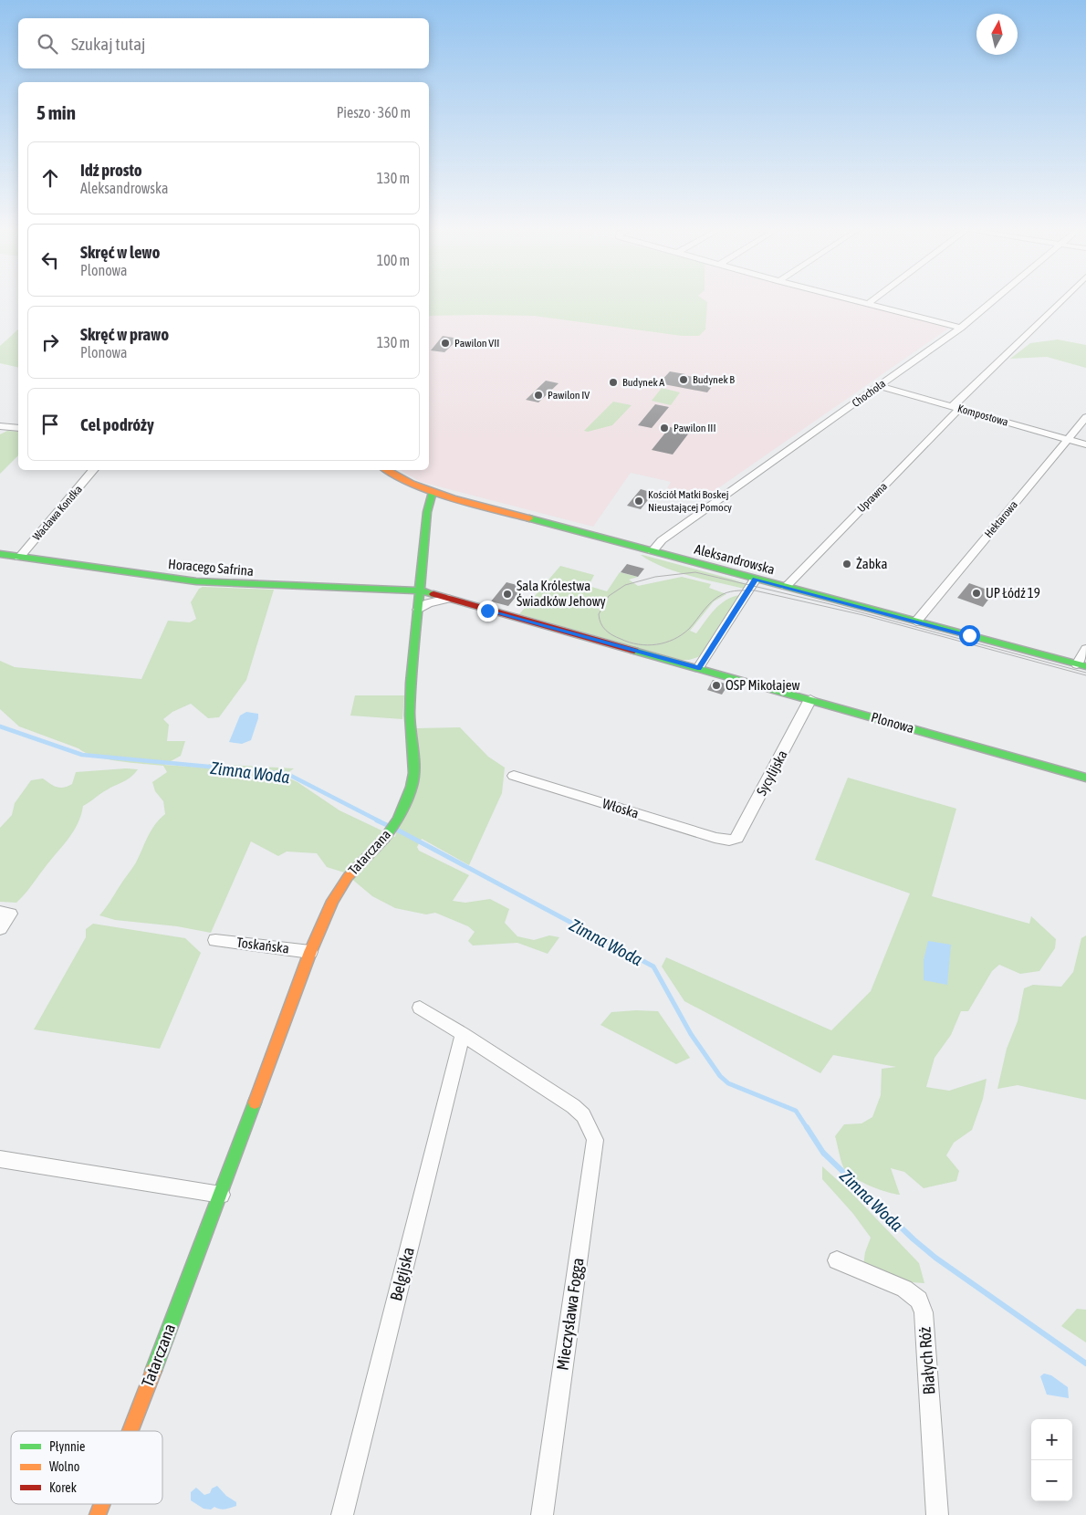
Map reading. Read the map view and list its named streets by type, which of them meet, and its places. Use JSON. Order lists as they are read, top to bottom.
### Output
{
  "streets": {
    "street": [
      "Chochoła",
      "Kompostowa",
      "Uprawna",
      "Wacława Kondka",
      "Hektarowa",
      "Aleksandrowska",
      "Horacego Safrina",
      "Plonowa",
      "Sycylijska",
      "Włoska",
      "Tatarczana",
      "Toskańska",
      "Belgijska",
      "Mieczysława Fogga",
      "Białych Róż"
    ]
  },
  "crossings": [
    ["Chochoła", "Kompostowa"],
    ["Chochoła", "Aleksandrowska"],
    ["Kompostowa", "Uprawna"],
    ["Kompostowa", "Hektarowa"],
    ["Uprawna", "Aleksandrowska"],
    ["Wacława Kondka", "Horacego Safrina"],
    ["Hektarowa", "Aleksandrowska"],
    ["Aleksandrowska", "Tatarczana"],
    ["Horacego Safrina", "Plonowa"],
    ["Horacego Safrina", "Tatarczana"],
    ["Plonowa", "Sycylijska"],
    ["Plonowa", "Tatarczana"],
    ["Sycylijska", "Włoska"],
    ["Tatarczana", "Toskańska"],
    ["Belgijska", "Mieczysława Fogga"]
  ],
  "water": ["Zimna Woda"],
  "places": [
    "Pawilon VII",
    "Budynek B",
    "Budynek A",
    "Pawilon IV",
    "Pawilon III",
    "Kościół Matki Boskej Nieustającej Pomocy",
    "Żabka",
    "UP Łódź 19",
    "Sala Królestwa Świadków Jehowy",
    "OSP Mikołajew"
  ],
  "legend": ["Płynnie", "Wolno", "Korek"],
  "north": "top",
  "page": {
    "search": "Szukaj tutaj",
    "heading": ["5 min", "Pieszo · 360 m"],
    "list": [
      ["Idź prosto", "Aleksandrowska", "130 m"],
      ["Skręć w lewo", "Plonowa", "100 m"],
      ["Skręć w prawo", "Plonowa", "130 m"],
      "Cel podróży"
    ],
    "map_buttons": ["+", "−"]
  }
}
